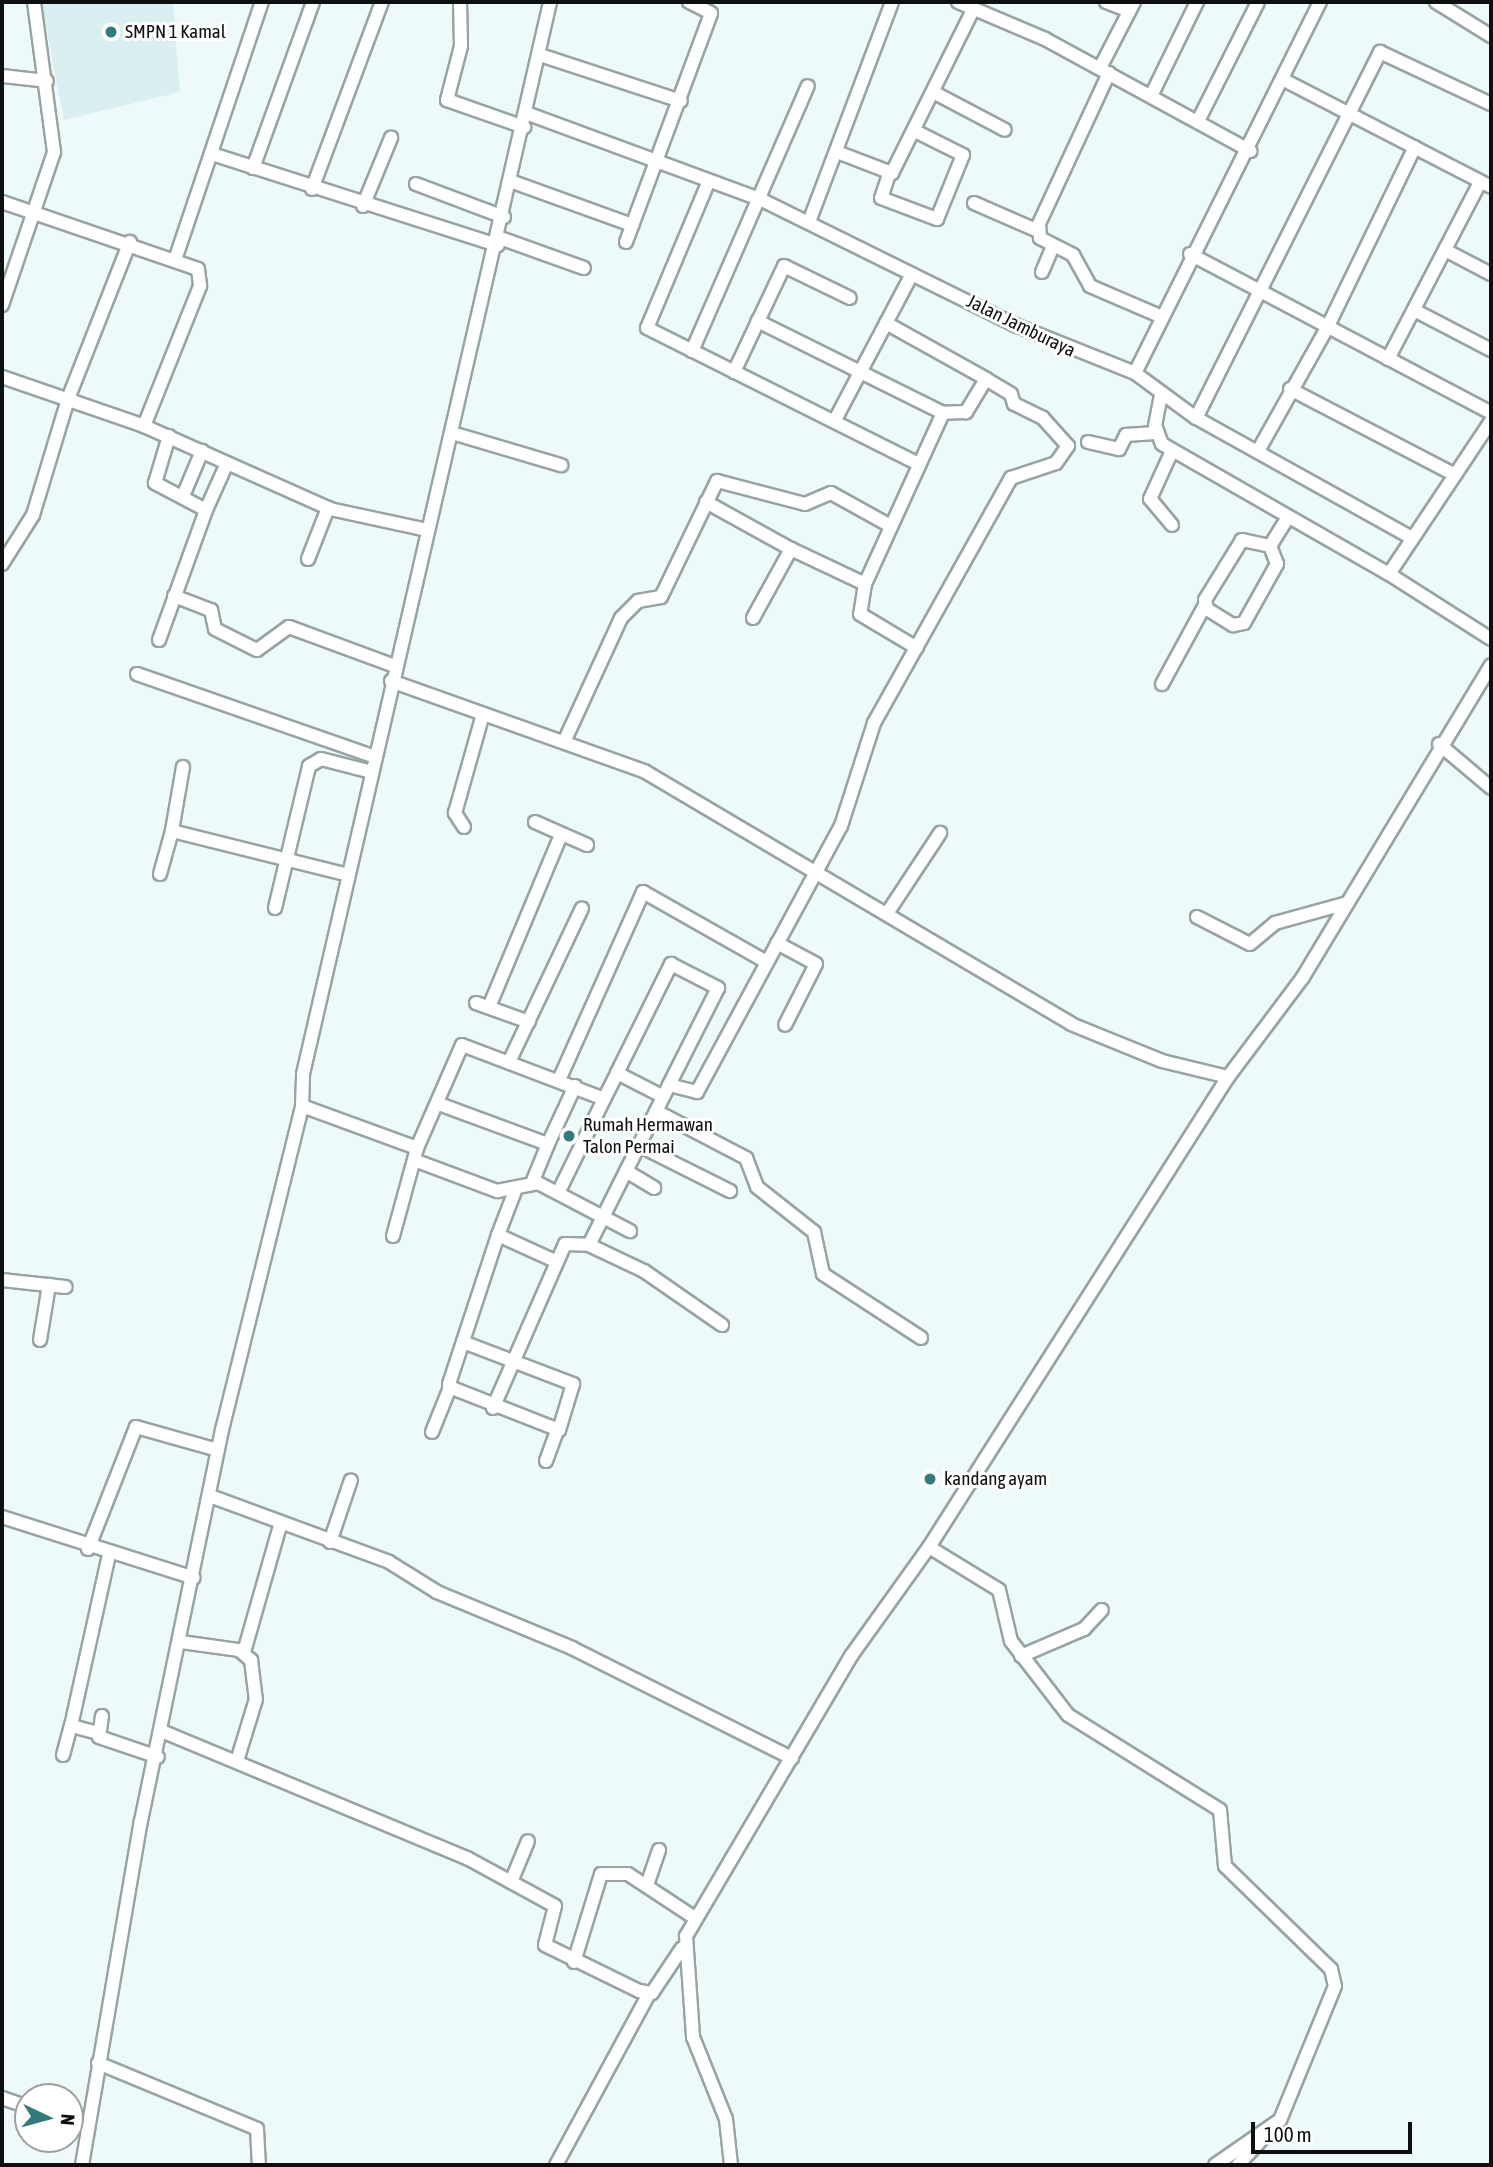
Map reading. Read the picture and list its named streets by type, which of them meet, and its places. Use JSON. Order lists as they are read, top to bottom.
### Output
{
  "streets": {
    "street": ["Jalan Jamburaya"]
  },
  "places": ["SMPN 1 Kamal", "Rumah Hermawan Talon Permai", "kandang ayam"],
  "scale_bar": "100 m",
  "north": "right"
}
